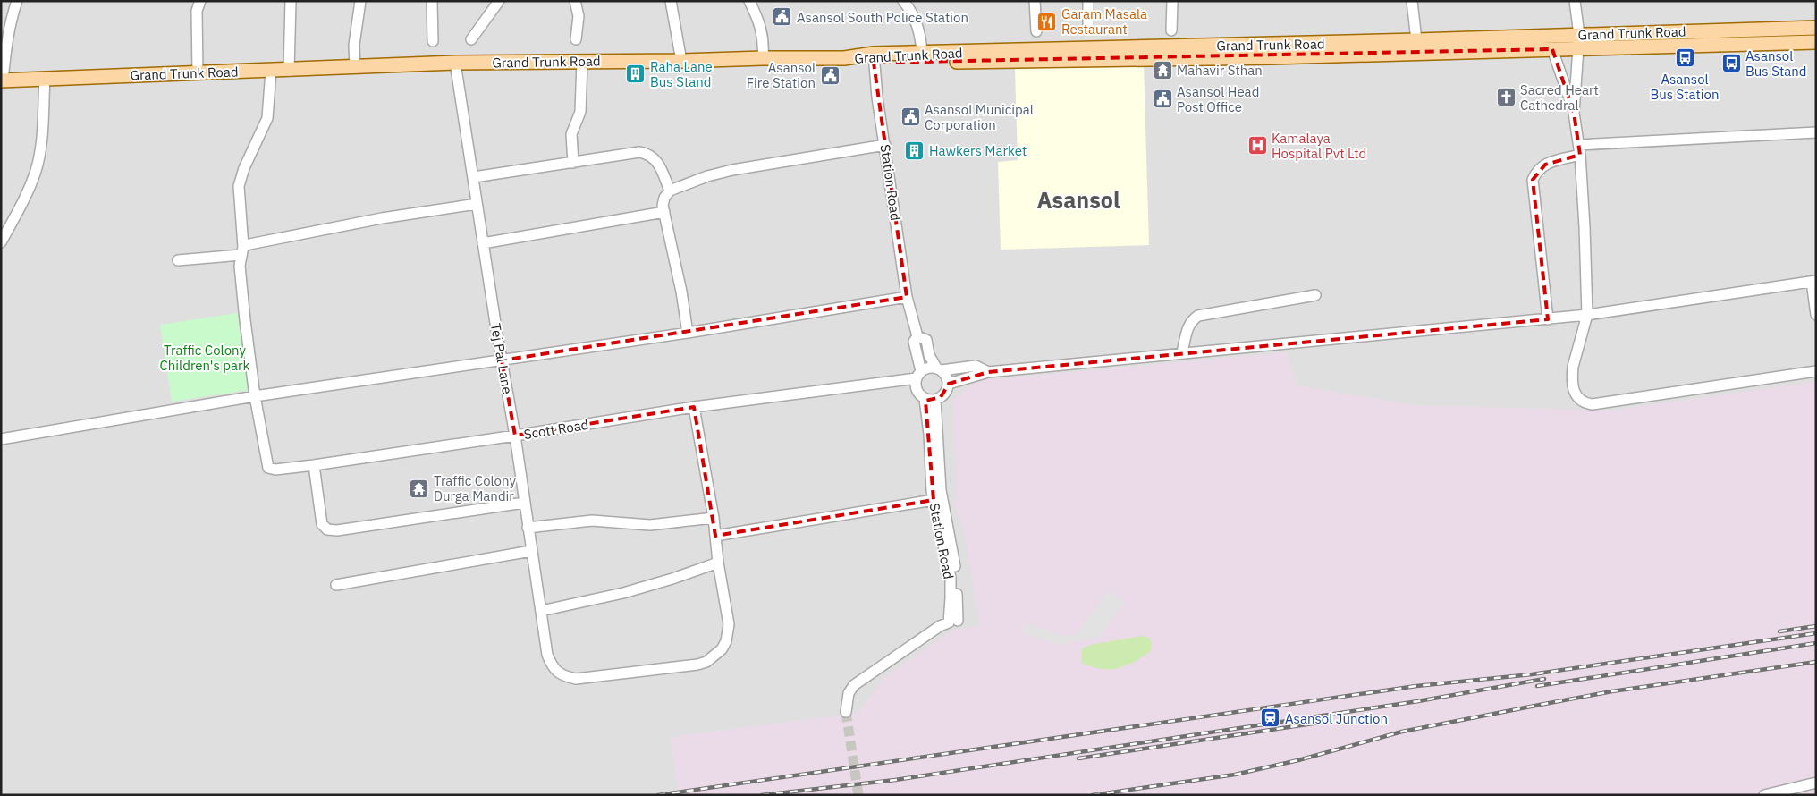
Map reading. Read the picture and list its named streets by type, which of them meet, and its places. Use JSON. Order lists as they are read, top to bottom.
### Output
{
  "streets": {
    "main road": ["Grand Trunk Road"],
    "street": ["Station Road", "Tej Pal Lane", "Scott Road"]
  },
  "crossings": [
    ["Grand Trunk Road", "Station Road"],
    ["Grand Trunk Road", "Tej Pal Lane"],
    ["Station Road", "Scott Road"],
    ["Tej Pal Lane", "Scott Road"]
  ],
  "districts": ["Asansol"],
  "parks": ["Traffic Colony Children's park"],
  "places": {
    "public building": [
      "Asansol South Police Station",
      "Asansol Fire Station",
      "Asansol Head Post Office",
      "Asansol Municipal Corporation"
    ],
    "restaurant": ["Garam Masala Restaurant"],
    "bus stop": ["Asansol Bus Station", "Asansol Bus Stand"],
    "temple": ["Mahavir Sthan", "Traffic Colony Durga Mandir"],
    "building": ["Raha Lane Bus Stand", "Hawkers Market"],
    "church": ["Sacred Heart Cathedral"],
    "hospital": ["Kamalaya Hospital Pvt Ltd"],
    "station": ["Asansol Junction"]
  }
}
